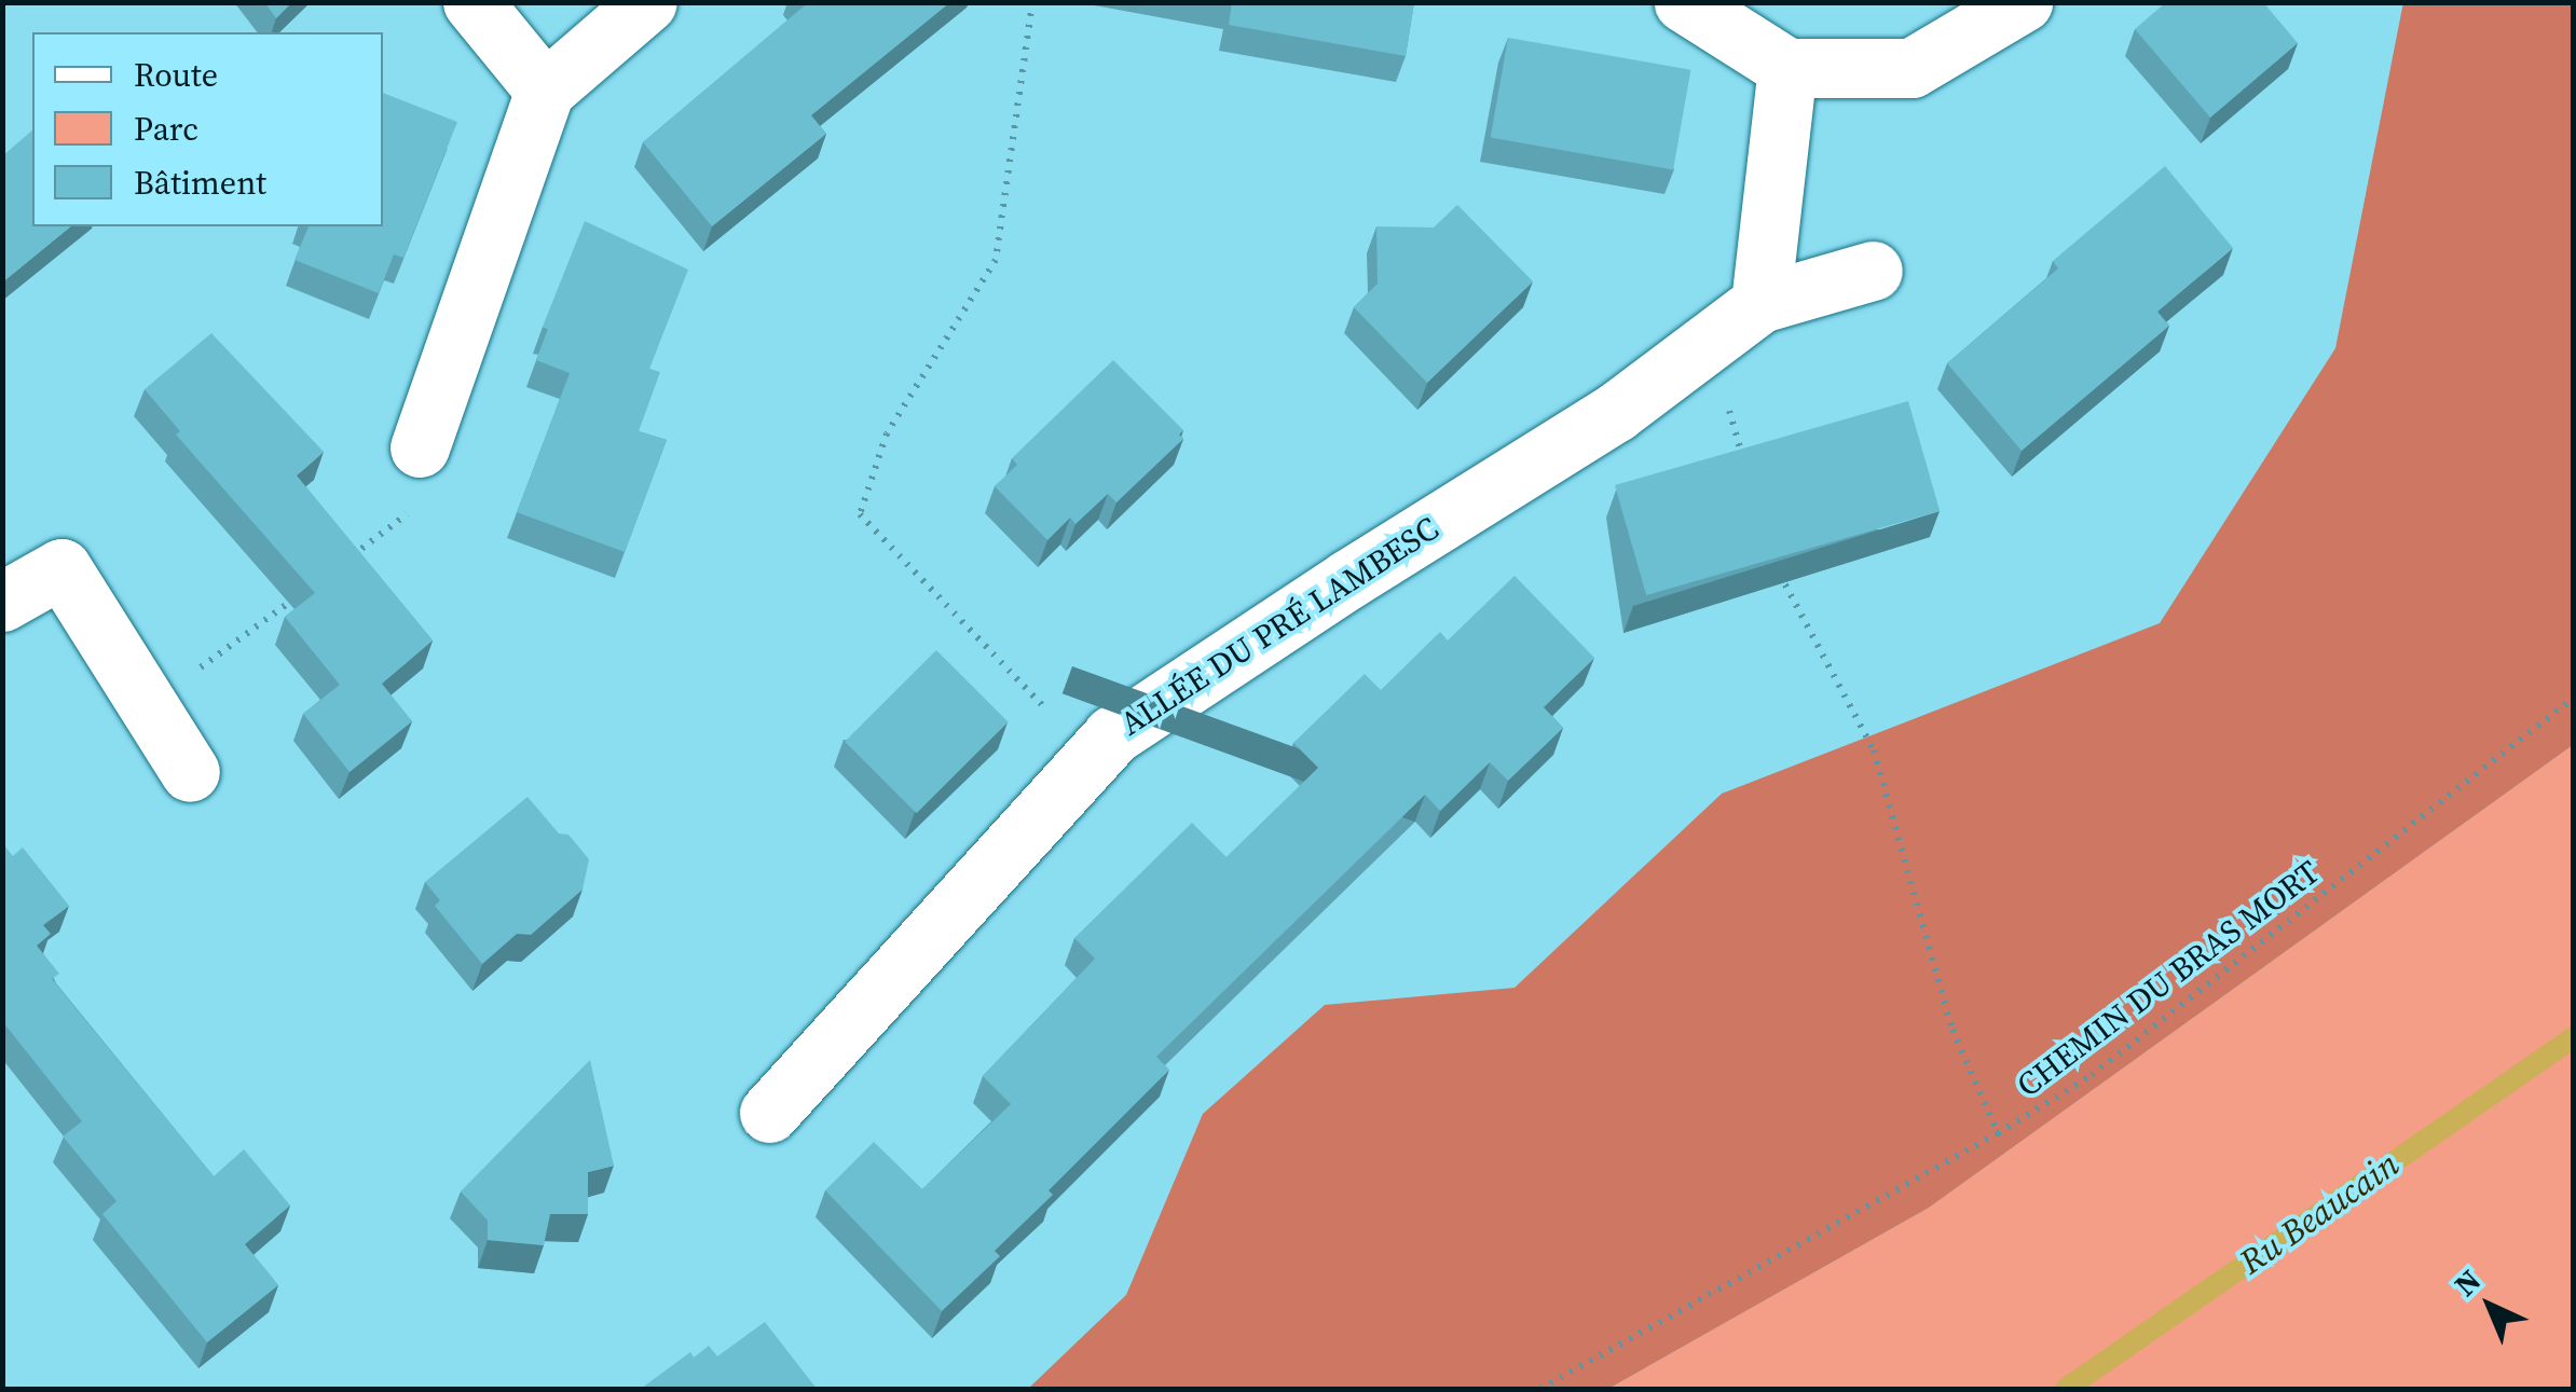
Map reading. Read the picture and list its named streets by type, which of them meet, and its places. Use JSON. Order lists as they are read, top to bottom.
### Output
{
  "streets": {
    "street": ["ALLÉE DU PRÉ LAMBESC"],
    "path": ["CHEMIN DU BRAS MORT"]
  },
  "water": ["Ru Beaucain"],
  "legend": ["Route", "Parc", "Bâtiment"],
  "north": "top left"
}
